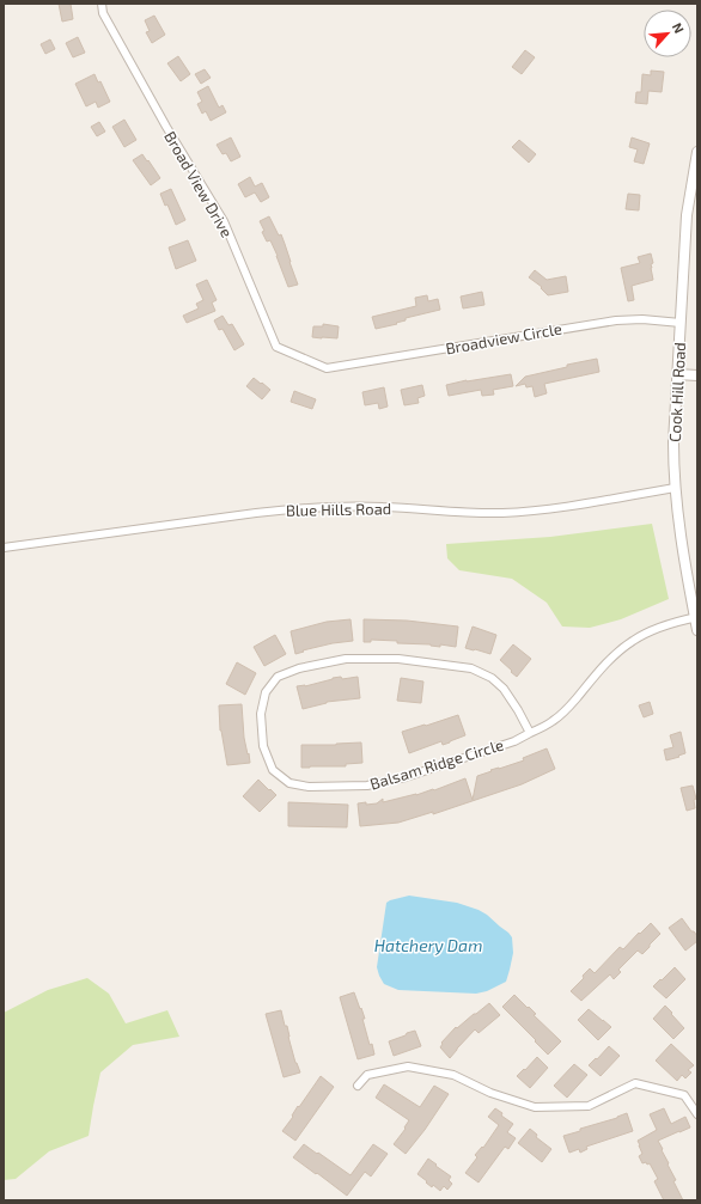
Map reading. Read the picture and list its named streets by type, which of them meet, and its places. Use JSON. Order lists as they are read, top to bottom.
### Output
{
  "streets": {
    "street": [
      "Broad View Drive",
      "Broadview Circle",
      "Cook Hill Road",
      "Blue Hills Road",
      "Balsam Ridge Circle"
    ]
  },
  "crossings": [
    ["Broad View Drive", "Broadview Circle"],
    ["Broadview Circle", "Cook Hill Road"],
    ["Cook Hill Road", "Blue Hills Road"],
    ["Cook Hill Road", "Balsam Ridge Circle"]
  ],
  "water": ["Hatchery Dam"],
  "north": "top right"
}
